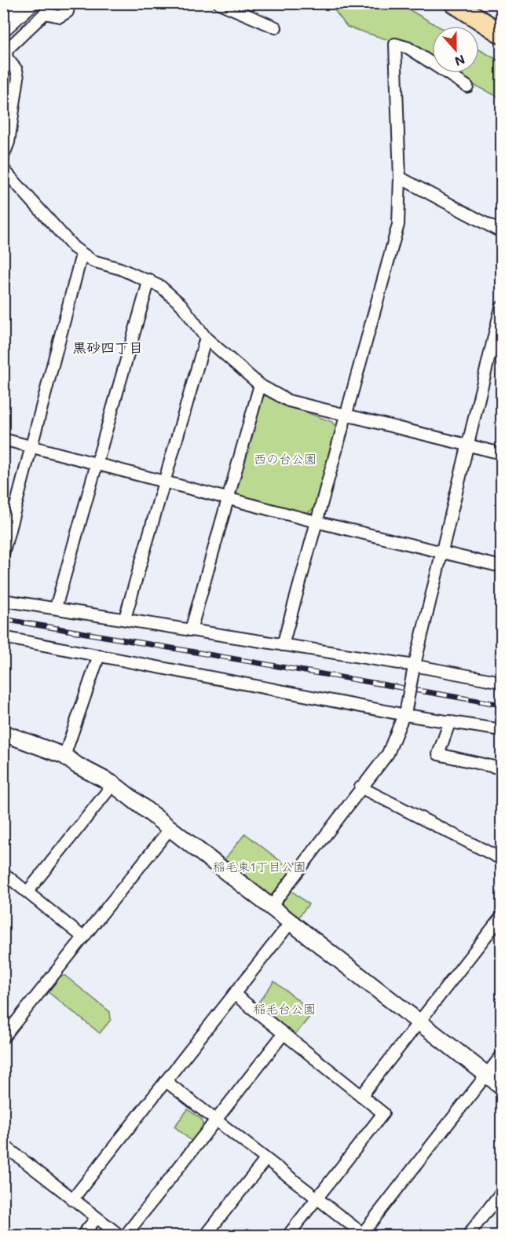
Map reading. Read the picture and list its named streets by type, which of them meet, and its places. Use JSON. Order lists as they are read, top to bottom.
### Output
{
  "districts": ["黒砂四丁目"],
  "parks": ["西の台公園", "稲毛東1丁目公園", "稲毛台公園"],
  "north": "bottom"
}
